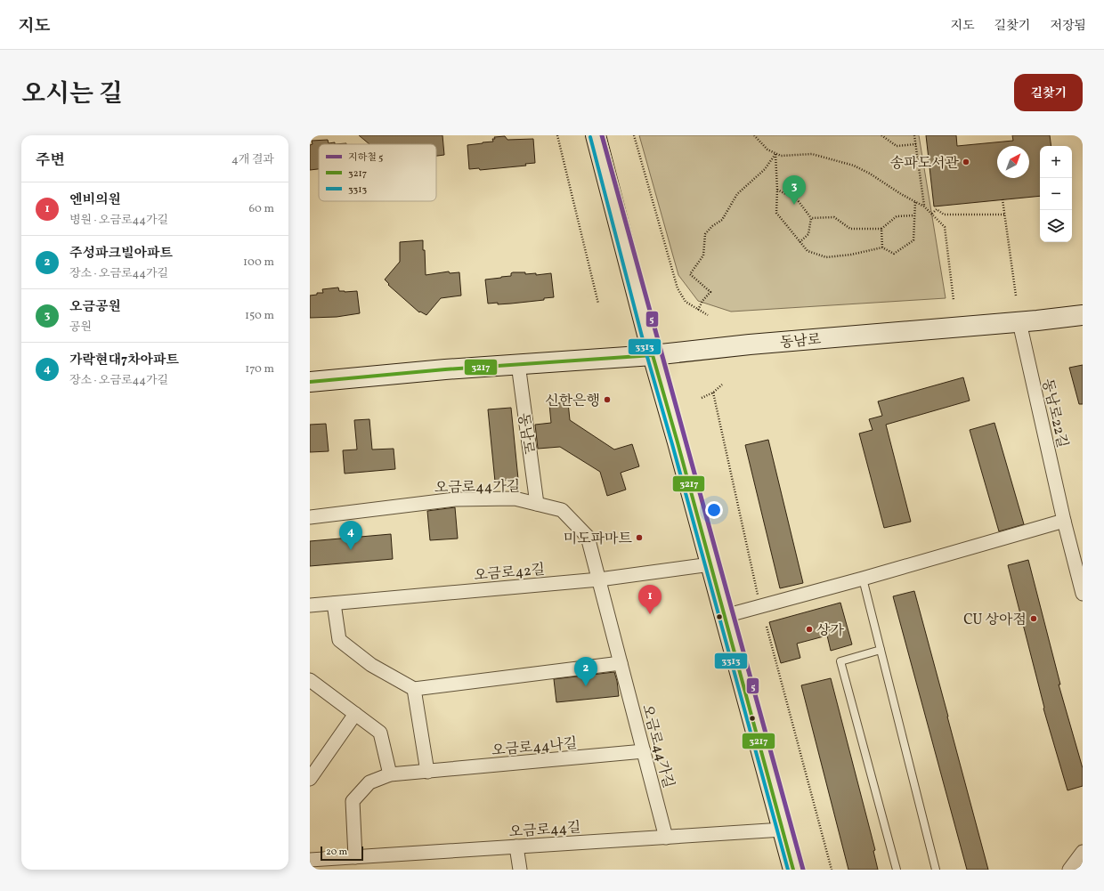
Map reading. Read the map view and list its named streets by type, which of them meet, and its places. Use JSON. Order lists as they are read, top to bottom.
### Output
{
  "streets": {
    "main road": ["동남로"],
    "street": [
      "동남로22길",
      "오금로44가길",
      "오금로42길",
      "오금로44나길",
      "오금로44길"
    ]
  },
  "crossings": [
    ["동남로", "동남로22길"],
    ["동남로", "오금로44가길"],
    ["오금로44가길", "오금로42길"],
    ["오금로44가길", "오금로44나길"],
    ["오금로44가길", "오금로44길"],
    ["오금로44나길", "오금로44길"]
  ],
  "places": [
    "송파도서관",
    "신한은행",
    "미도파마트",
    "CU 상아점",
    "상가"
  ],
  "lines": ["metro line 5", "transit line 3313", "transit line 3217"],
  "legend": ["지하철 5", "3217", "3313"],
  "scale_bar": "20 m",
  "north": "top right",
  "page": {
    "header": "지도",
    "nav": ["지도", "길찾기", "저장됨"],
    "title": "오시는 길",
    "buttons": "길찾기",
    "heading": ["주변", "4개 결과"],
    "map_buttons": ["+", "−"],
    "pins": [
      "3",
      "4",
      "1",
      "2"
    ],
    "list": [
      {
        "mark": "1",
        "name": "엔비의원",
        "note": "병원 · 오금로44가길",
        "value": "60 m"
      },
      {
        "mark": "2",
        "name": "주성파크빌아파트",
        "note": "장소 · 오금로44가길",
        "value": "100 m"
      },
      {
        "mark": "3",
        "name": "오금공원",
        "note": "공원",
        "value": "150 m"
      },
      {
        "mark": "4",
        "name": "가락현대7차아파트",
        "note": "장소 · 오금로44가길",
        "value": "170 m"
      }
    ],
    "scale": "20 m"
  }
}
